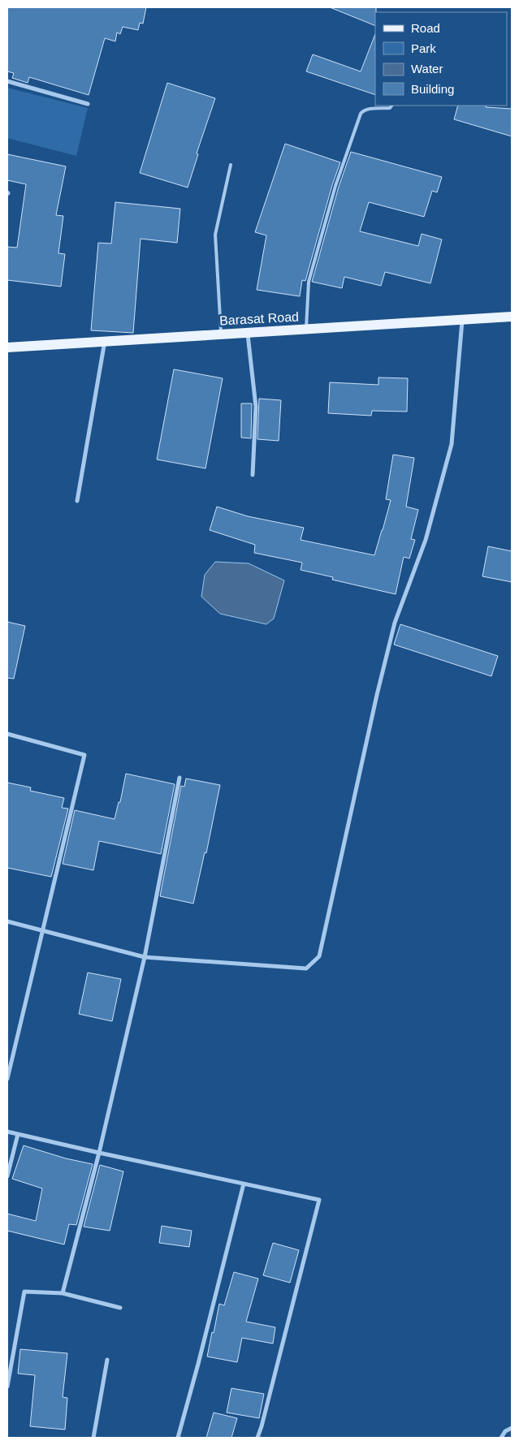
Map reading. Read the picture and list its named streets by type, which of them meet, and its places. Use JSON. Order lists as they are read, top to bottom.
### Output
{
  "streets": {
    "main road": ["Barasat Road"]
  },
  "legend": [
    "Road",
    "Park",
    "Water",
    "Building"
  ]
}
